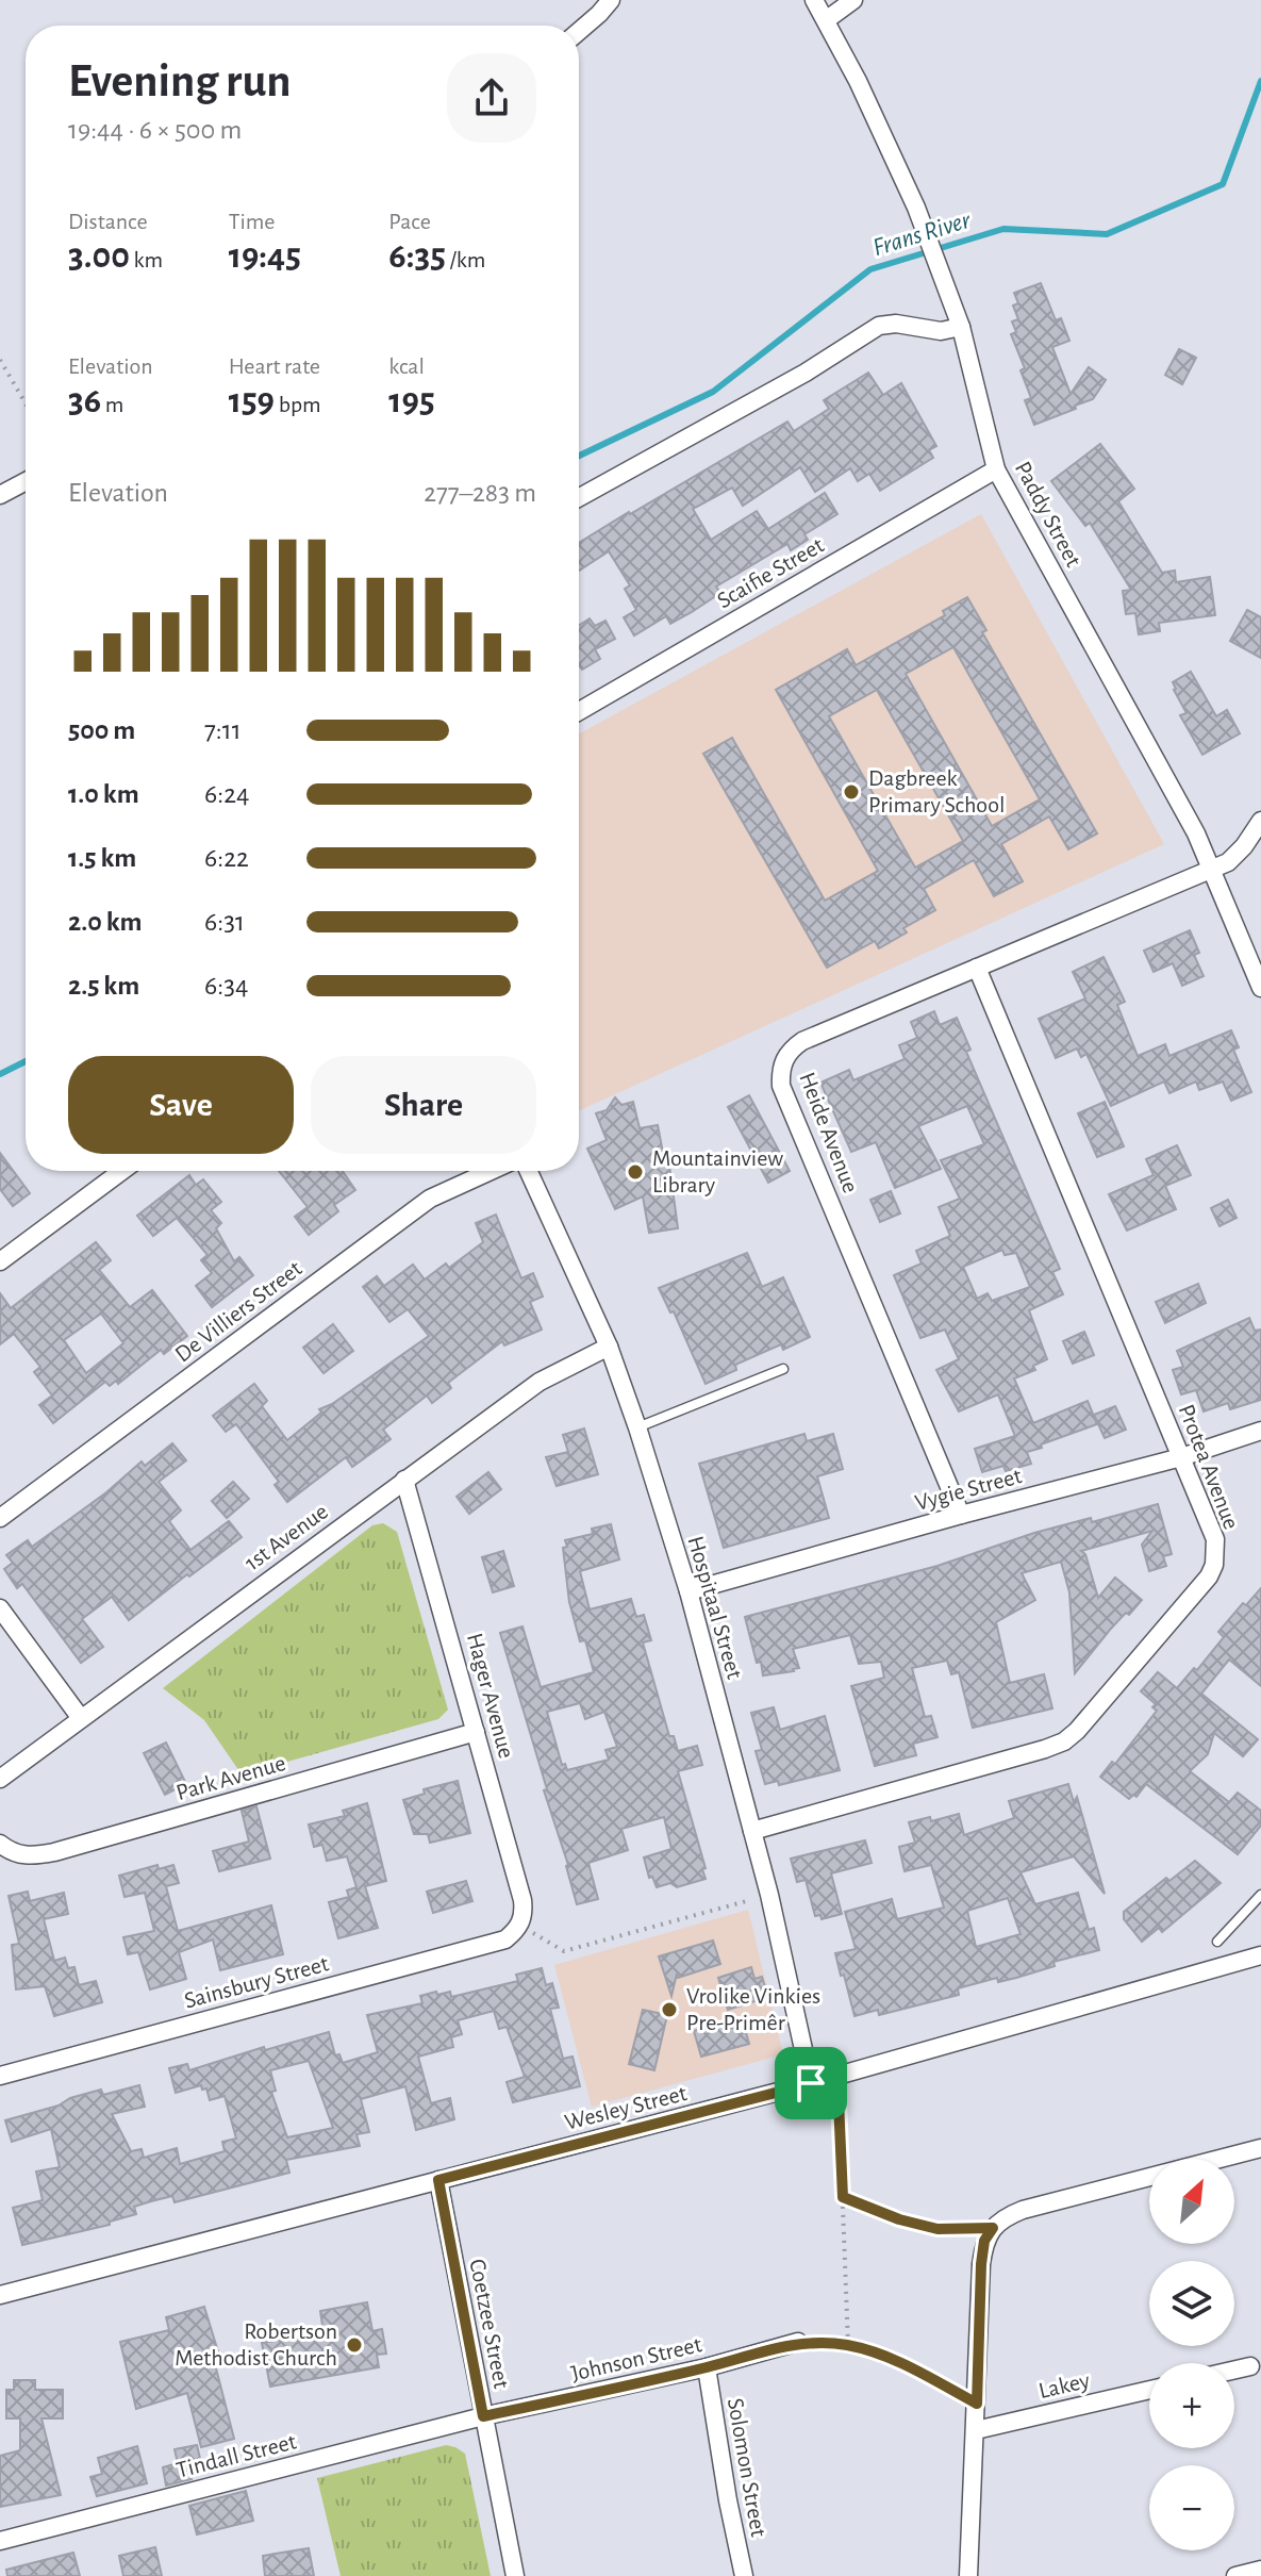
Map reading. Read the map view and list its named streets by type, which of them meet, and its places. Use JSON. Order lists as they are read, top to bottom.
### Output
{
  "streets": {
    "street": [
      "Paddy Street",
      "Scaifie Street",
      "Heide Avenue",
      "De Villiers Street",
      "Protea Avenue",
      "Vygie Street",
      "1st Avenue",
      "Hospitaal Street",
      "Hager Avenue",
      "Park Avenue",
      "Sainsbury Street",
      "Wesley Street",
      "Coetzee Street",
      "Johnson Street",
      "Lakey",
      "Tindall Street",
      "Solomon Street"
    ]
  },
  "crossings": [
    ["Paddy Street", "Scaifie Street"],
    ["Paddy Street", "Heide Avenue"],
    ["Heide Avenue", "Protea Avenue"],
    ["Heide Avenue", "Vygie Street"],
    ["Protea Avenue", "Vygie Street"],
    ["Protea Avenue", "Hospitaal Street"],
    ["Vygie Street", "Hospitaal Street"],
    ["1st Avenue", "Hospitaal Street"],
    ["1st Avenue", "Hager Avenue"],
    ["Hospitaal Street", "Wesley Street"],
    ["Hager Avenue", "Park Avenue"],
    ["Hager Avenue", "Sainsbury Street"],
    ["Wesley Street", "Coetzee Street"],
    ["Coetzee Street", "Johnson Street"],
    ["Coetzee Street", "Tindall Street"],
    ["Johnson Street", "Tindall Street"],
    ["Johnson Street", "Solomon Street"]
  ],
  "water": ["Frans River"],
  "places": [
    "Dagbreek Primary School",
    "Mountainview Library",
    "Vrolike Vinkies Pre-Primêr",
    "Robertson Methodist Church"
  ],
  "north": "top right",
  "page": {
    "heading": ["Evening run", "19:44 · 6 × 500 m"],
    "stats": [
      ["Distance", "3.00 km"],
      ["Time", "19:45"],
      ["Pace", "6:35 /km"],
      ["Elevation", "36 m"],
      ["Heart rate", "159 bpm"],
      ["kcal", "195"]
    ],
    "chart": ["Elevation", "277–283 m"],
    "list": [
      {
        "name": "500 m",
        "note": "7:11"
      },
      {
        "name": "1.0 km",
        "note": "6:24"
      },
      {
        "name": "1.5 km",
        "note": "6:22"
      },
      {
        "name": "2.0 km",
        "note": "6:31"
      },
      {
        "name": "2.5 km",
        "note": "6:34"
      }
    ],
    "buttons": ["Save", "Share"],
    "map_buttons": ["+", "−"]
  }
}
